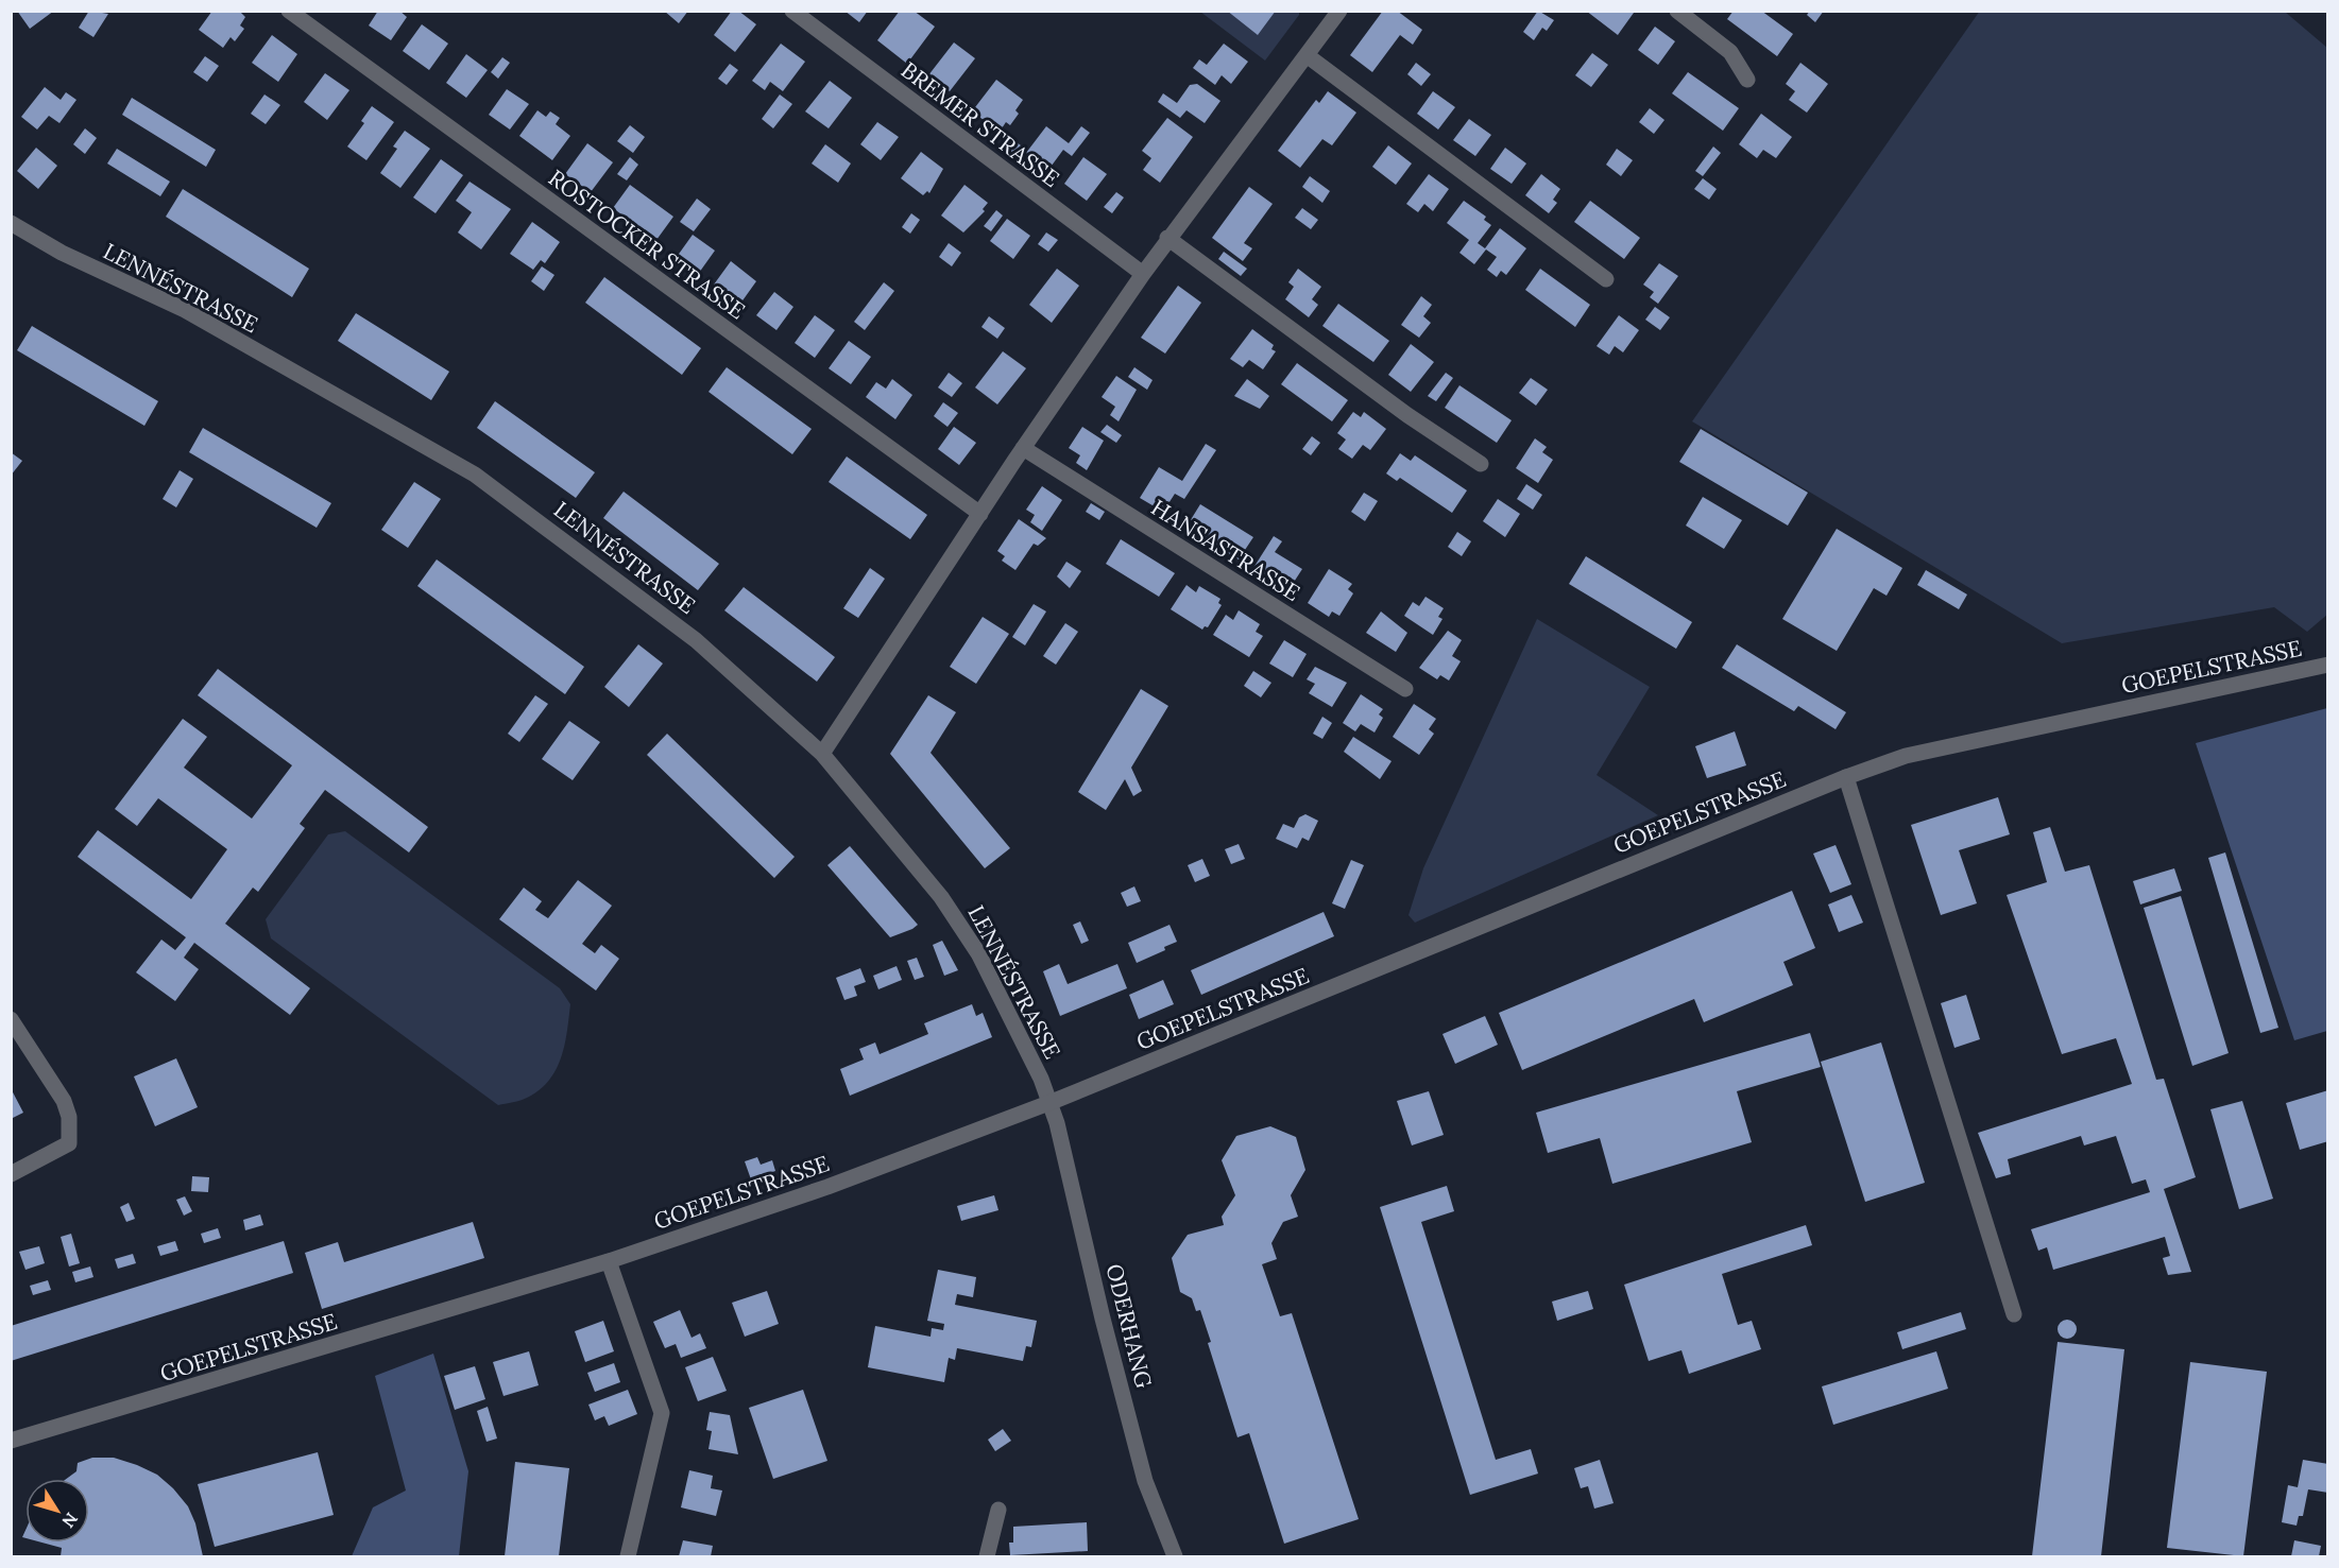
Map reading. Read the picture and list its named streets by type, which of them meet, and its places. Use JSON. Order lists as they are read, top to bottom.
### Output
{
  "streets": {
    "street": [
      "BREMER STRASSE",
      "ROSTOCKER STRASSE",
      "LENNÉSTRASSE",
      "HANSASTRASSE",
      "GOEPELSTRASSE",
      "ODERHANG"
    ]
  },
  "crossings": [
    ["LENNÉSTRASSE", "GOEPELSTRASSE"],
    ["LENNÉSTRASSE", "ODERHANG"],
    ["GOEPELSTRASSE", "ODERHANG"]
  ],
  "north": "bottom right"
}
